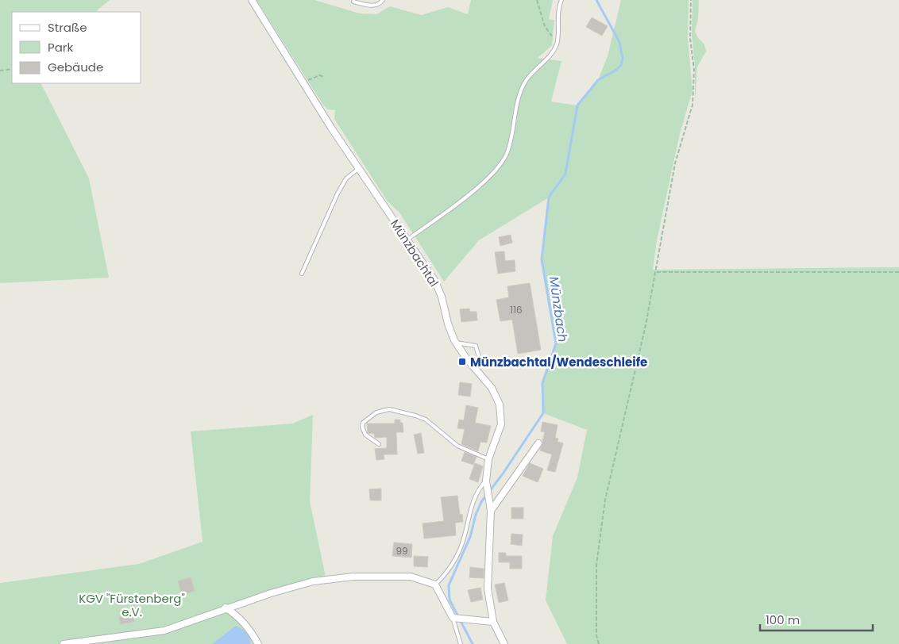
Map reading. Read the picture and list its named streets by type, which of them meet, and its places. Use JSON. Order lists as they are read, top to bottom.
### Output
{
  "streets": {
    "street": ["Münzbachtal"]
  },
  "water": ["Münzbach"],
  "parks": ["KGV \"Fürstenberg\" e.V."],
  "places": {
    "transit": ["Münzbachtal/Wendeschleife"]
  },
  "house_numbers": ["116", "99"],
  "legend": ["Straße", "Park", "Gebäude"],
  "scale_bar": "100 m"
}
